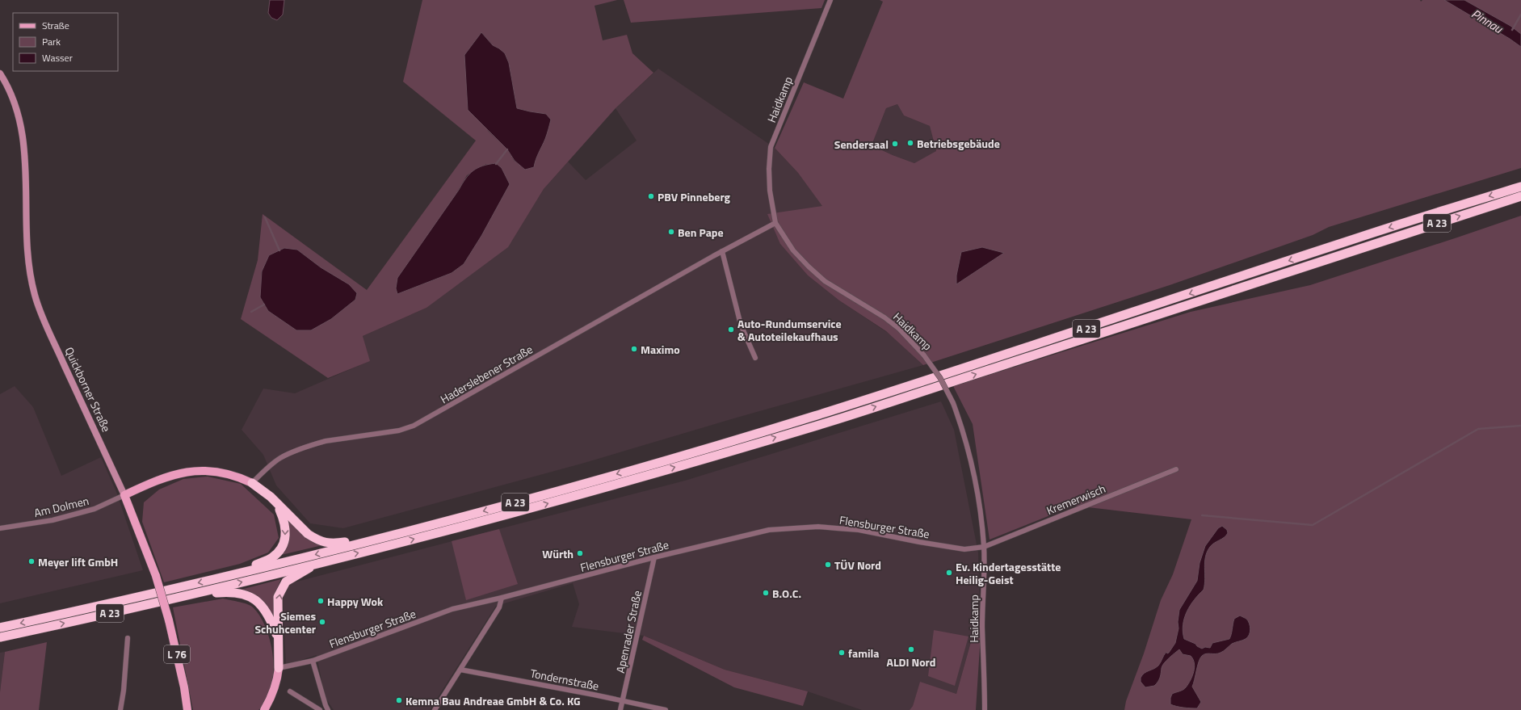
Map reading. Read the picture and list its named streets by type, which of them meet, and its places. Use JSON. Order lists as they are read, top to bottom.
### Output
{
  "streets": {
    "highway": ["A 23"],
    "main road": ["Quickborner Straße", "L 76"],
    "street": [
      "Haidkamp",
      "Haderslebener Straße",
      "Kremerwisch",
      "Am Dolmen",
      "Flensburger Straße",
      "Apenrader Straße",
      "Tondernstraße"
    ]
  },
  "crossings": [
    ["Haidkamp", "Haderslebener Straße"],
    ["Haidkamp", "Kremerwisch"],
    ["Haidkamp", "Flensburger Straße"],
    ["Quickborner Straße", "Am Dolmen"],
    ["Kremerwisch", "Flensburger Straße"],
    ["Flensburger Straße", "Apenrader Straße"],
    ["Apenrader Straße", "Tondernstraße"]
  ],
  "water": ["Pinnau"],
  "places": [
    "Betriebsgebäude",
    "Sendersaal",
    "PBV Pinneberg",
    "Ben Pape",
    "Auto-Rundumservice & Autoteilekaufhaus",
    "Maximo",
    "Würth",
    "Meyer lift GmbH",
    "TÜV Nord",
    "Ev. Kindertagesstätte Heilig-Geist",
    "B.O.C.",
    "Happy Wok",
    "Siemes Schuhcenter",
    "ALDI Nord",
    "famila",
    "Kemna Bau Andreae GmbH & Co. KG"
  ],
  "legend": ["Straße", "Park", "Wasser"]
}
